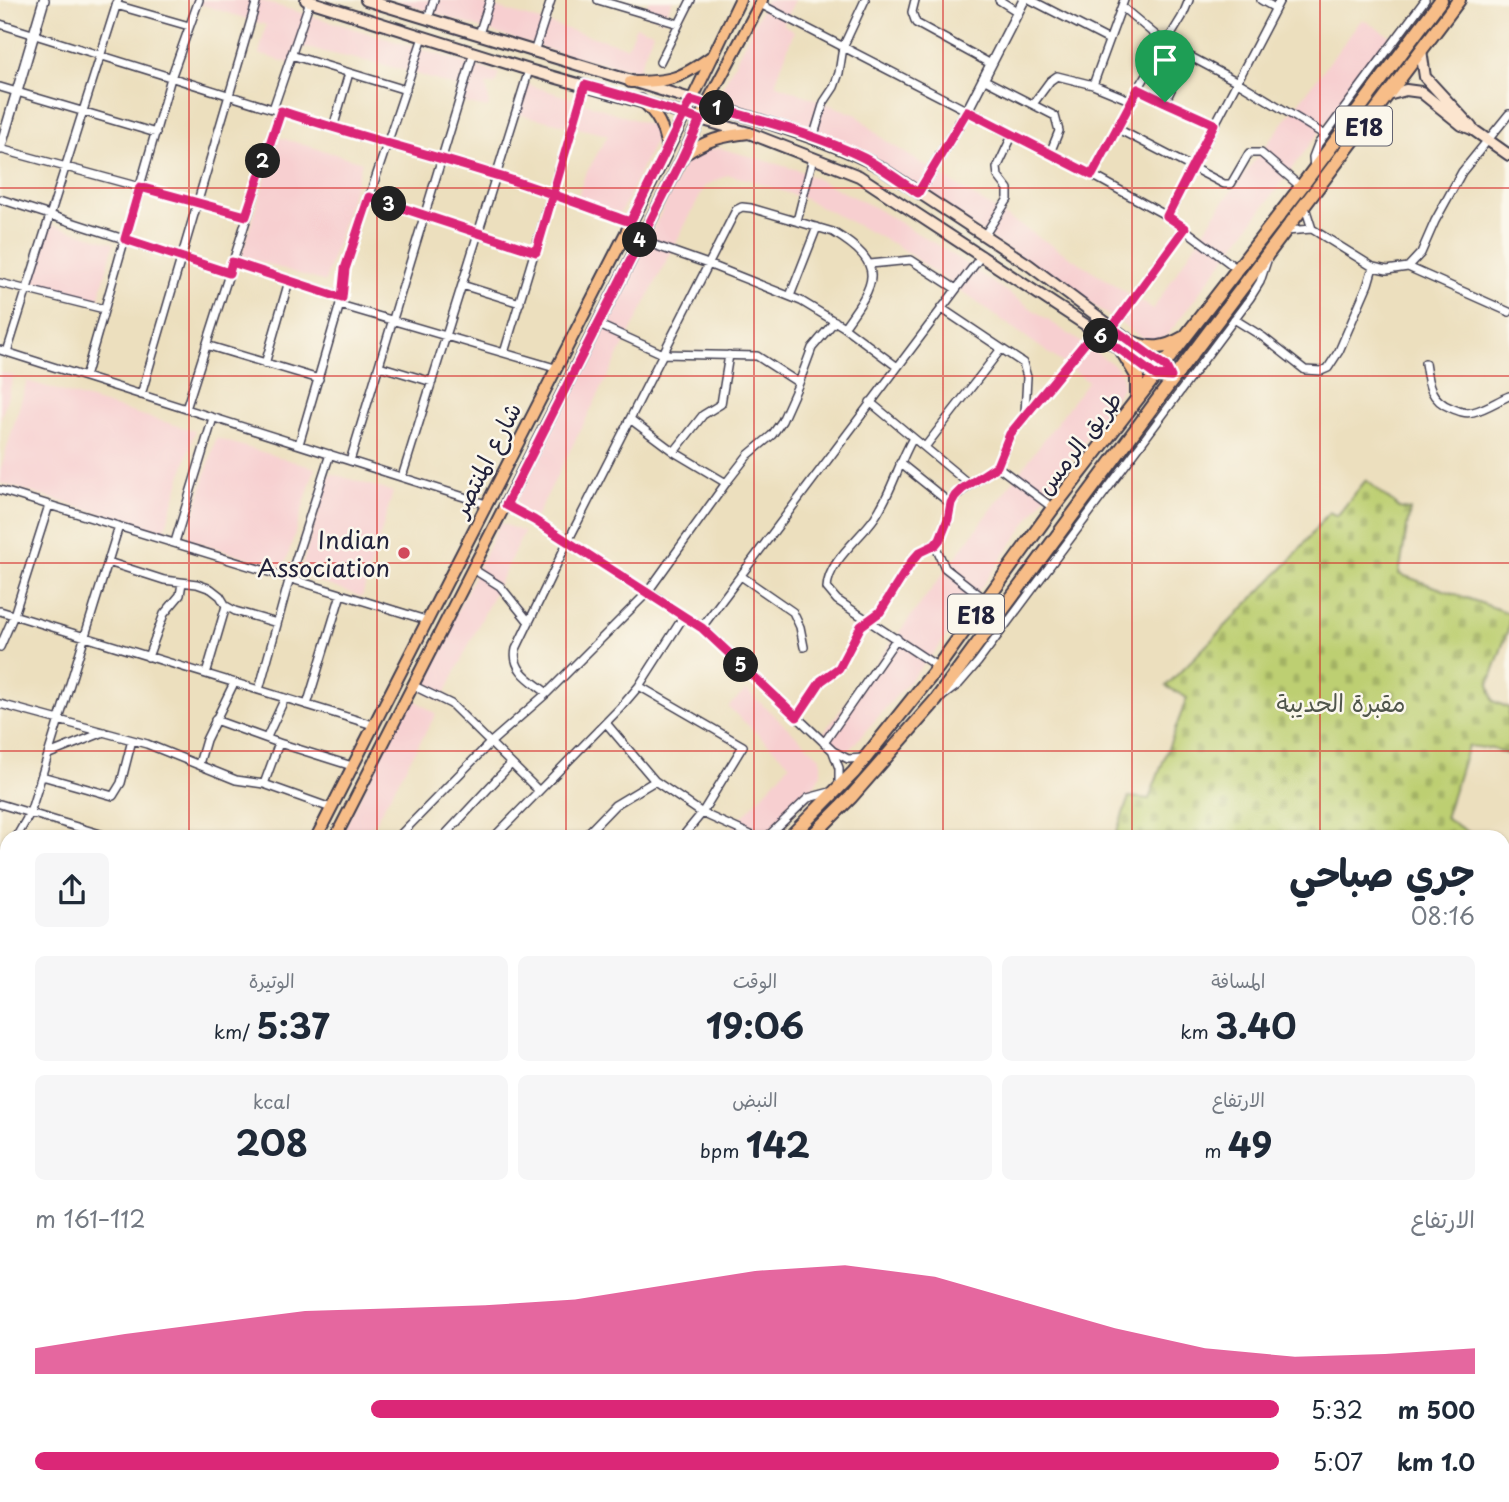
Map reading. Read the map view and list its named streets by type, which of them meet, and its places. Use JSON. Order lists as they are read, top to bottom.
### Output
{
  "streets": {
    "highway": ["E18", "طريق الرمس"],
    "main road": ["شارع المنتصر"]
  },
  "parks": ["مقبرة الحديبة"],
  "places": ["Indian Association"],
  "page": {
    "pins": [
      "1",
      "2",
      "3",
      "4",
      "6",
      "5"
    ],
    "heading": ["جري صباحي", "08:16"],
    "stats": [
      ["المسافة", "3.40 km"],
      ["الوقت", "19:06"],
      ["الوتيرة", "5:37 /km"],
      ["الارتفاع", "49 m"],
      ["النبض", "142 bpm"],
      ["kcal", "208"]
    ],
    "chart": ["الارتفاع", "112–161 m"],
    "list": [
      {
        "name": "500 m",
        "note": "5:32"
      },
      {
        "name": "1.0 km",
        "note": "5:07"
      }
    ]
  }
}
